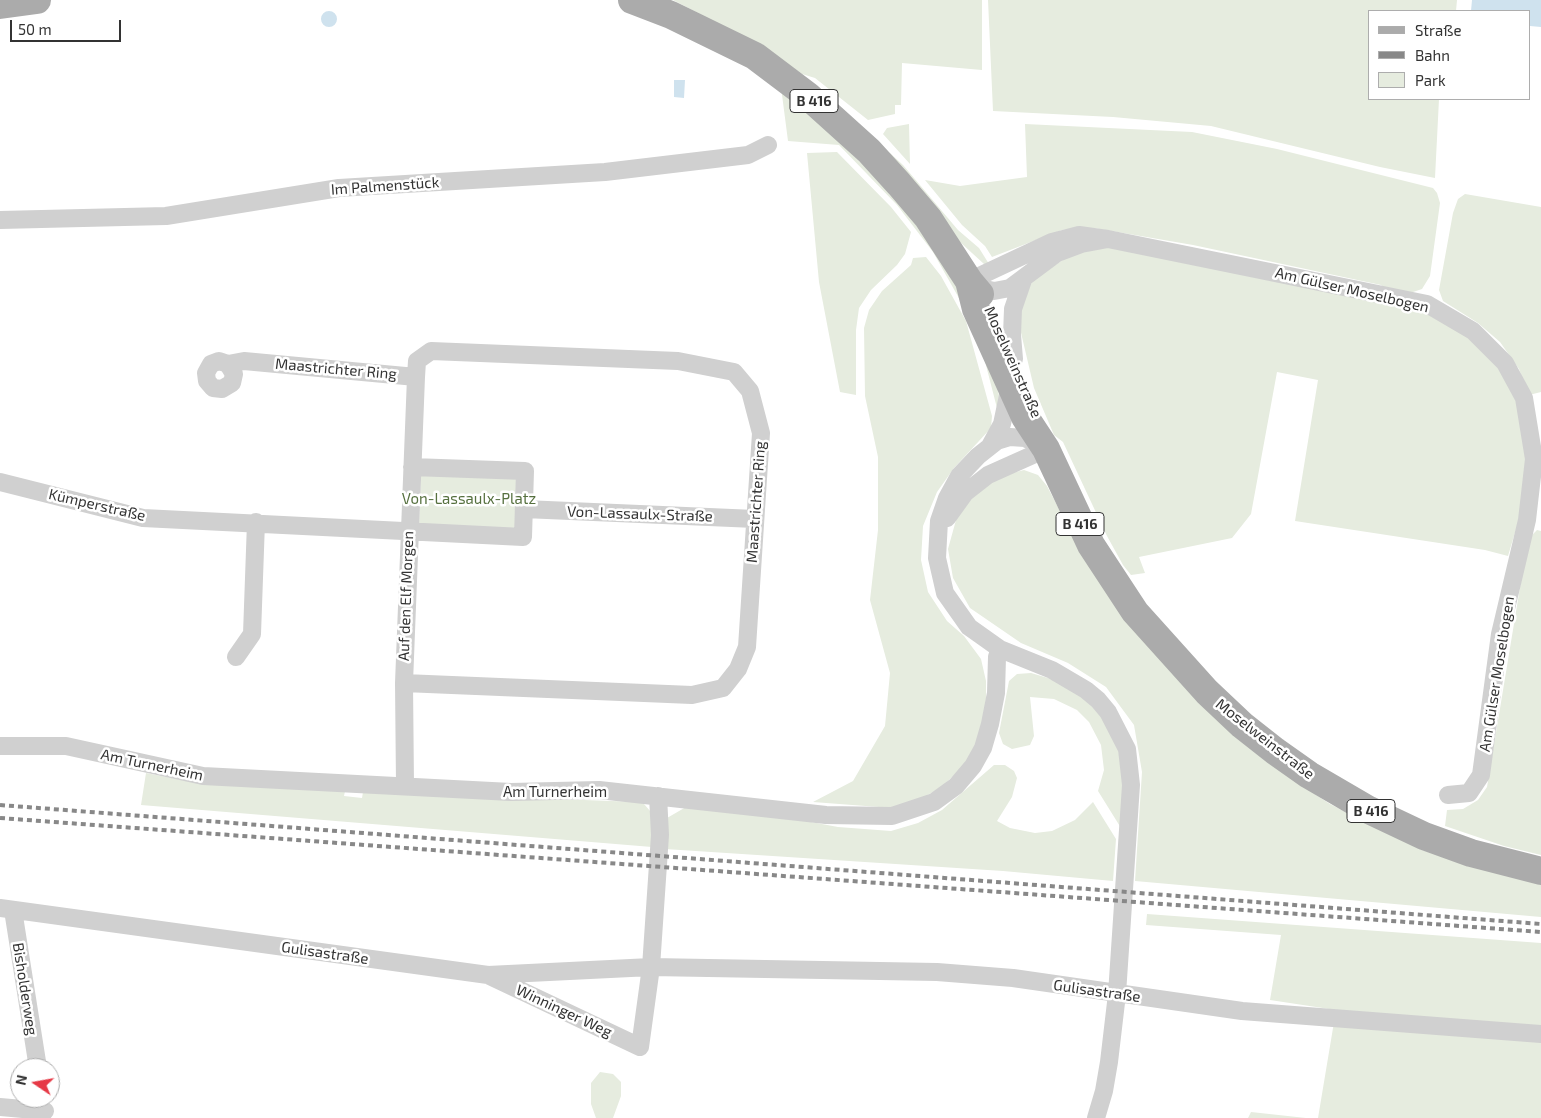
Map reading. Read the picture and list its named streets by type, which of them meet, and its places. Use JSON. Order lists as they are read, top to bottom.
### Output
{
  "streets": {
    "main road": ["B 416", "Moselweinstraße"],
    "street": [
      "Im Palmenstück",
      "Am Gülser Moselbogen",
      "Maastrichter Ring",
      "Kümperstraße",
      "Von-Lassaulx-Straße",
      "Auf den Elf Morgen",
      "Am Turnerheim",
      "Gulisastraße",
      "Bisholderweg",
      "Winninger Weg"
    ]
  },
  "crossings": [
    ["Am Gülser Moselbogen", "Moselweinstraße"],
    ["Maastrichter Ring", "Von-Lassaulx-Straße"],
    ["Maastrichter Ring", "Auf den Elf Morgen"],
    ["Kümperstraße", "Auf den Elf Morgen"],
    ["Auf den Elf Morgen", "Am Turnerheim"],
    ["Gulisastraße", "Bisholderweg"],
    ["Gulisastraße", "Winninger Weg"]
  ],
  "parks": ["Von-Lassaulx-Platz"],
  "legend": ["Straße", "Bahn", "Park"],
  "scale_bar": "50 m",
  "north": "left"
}
